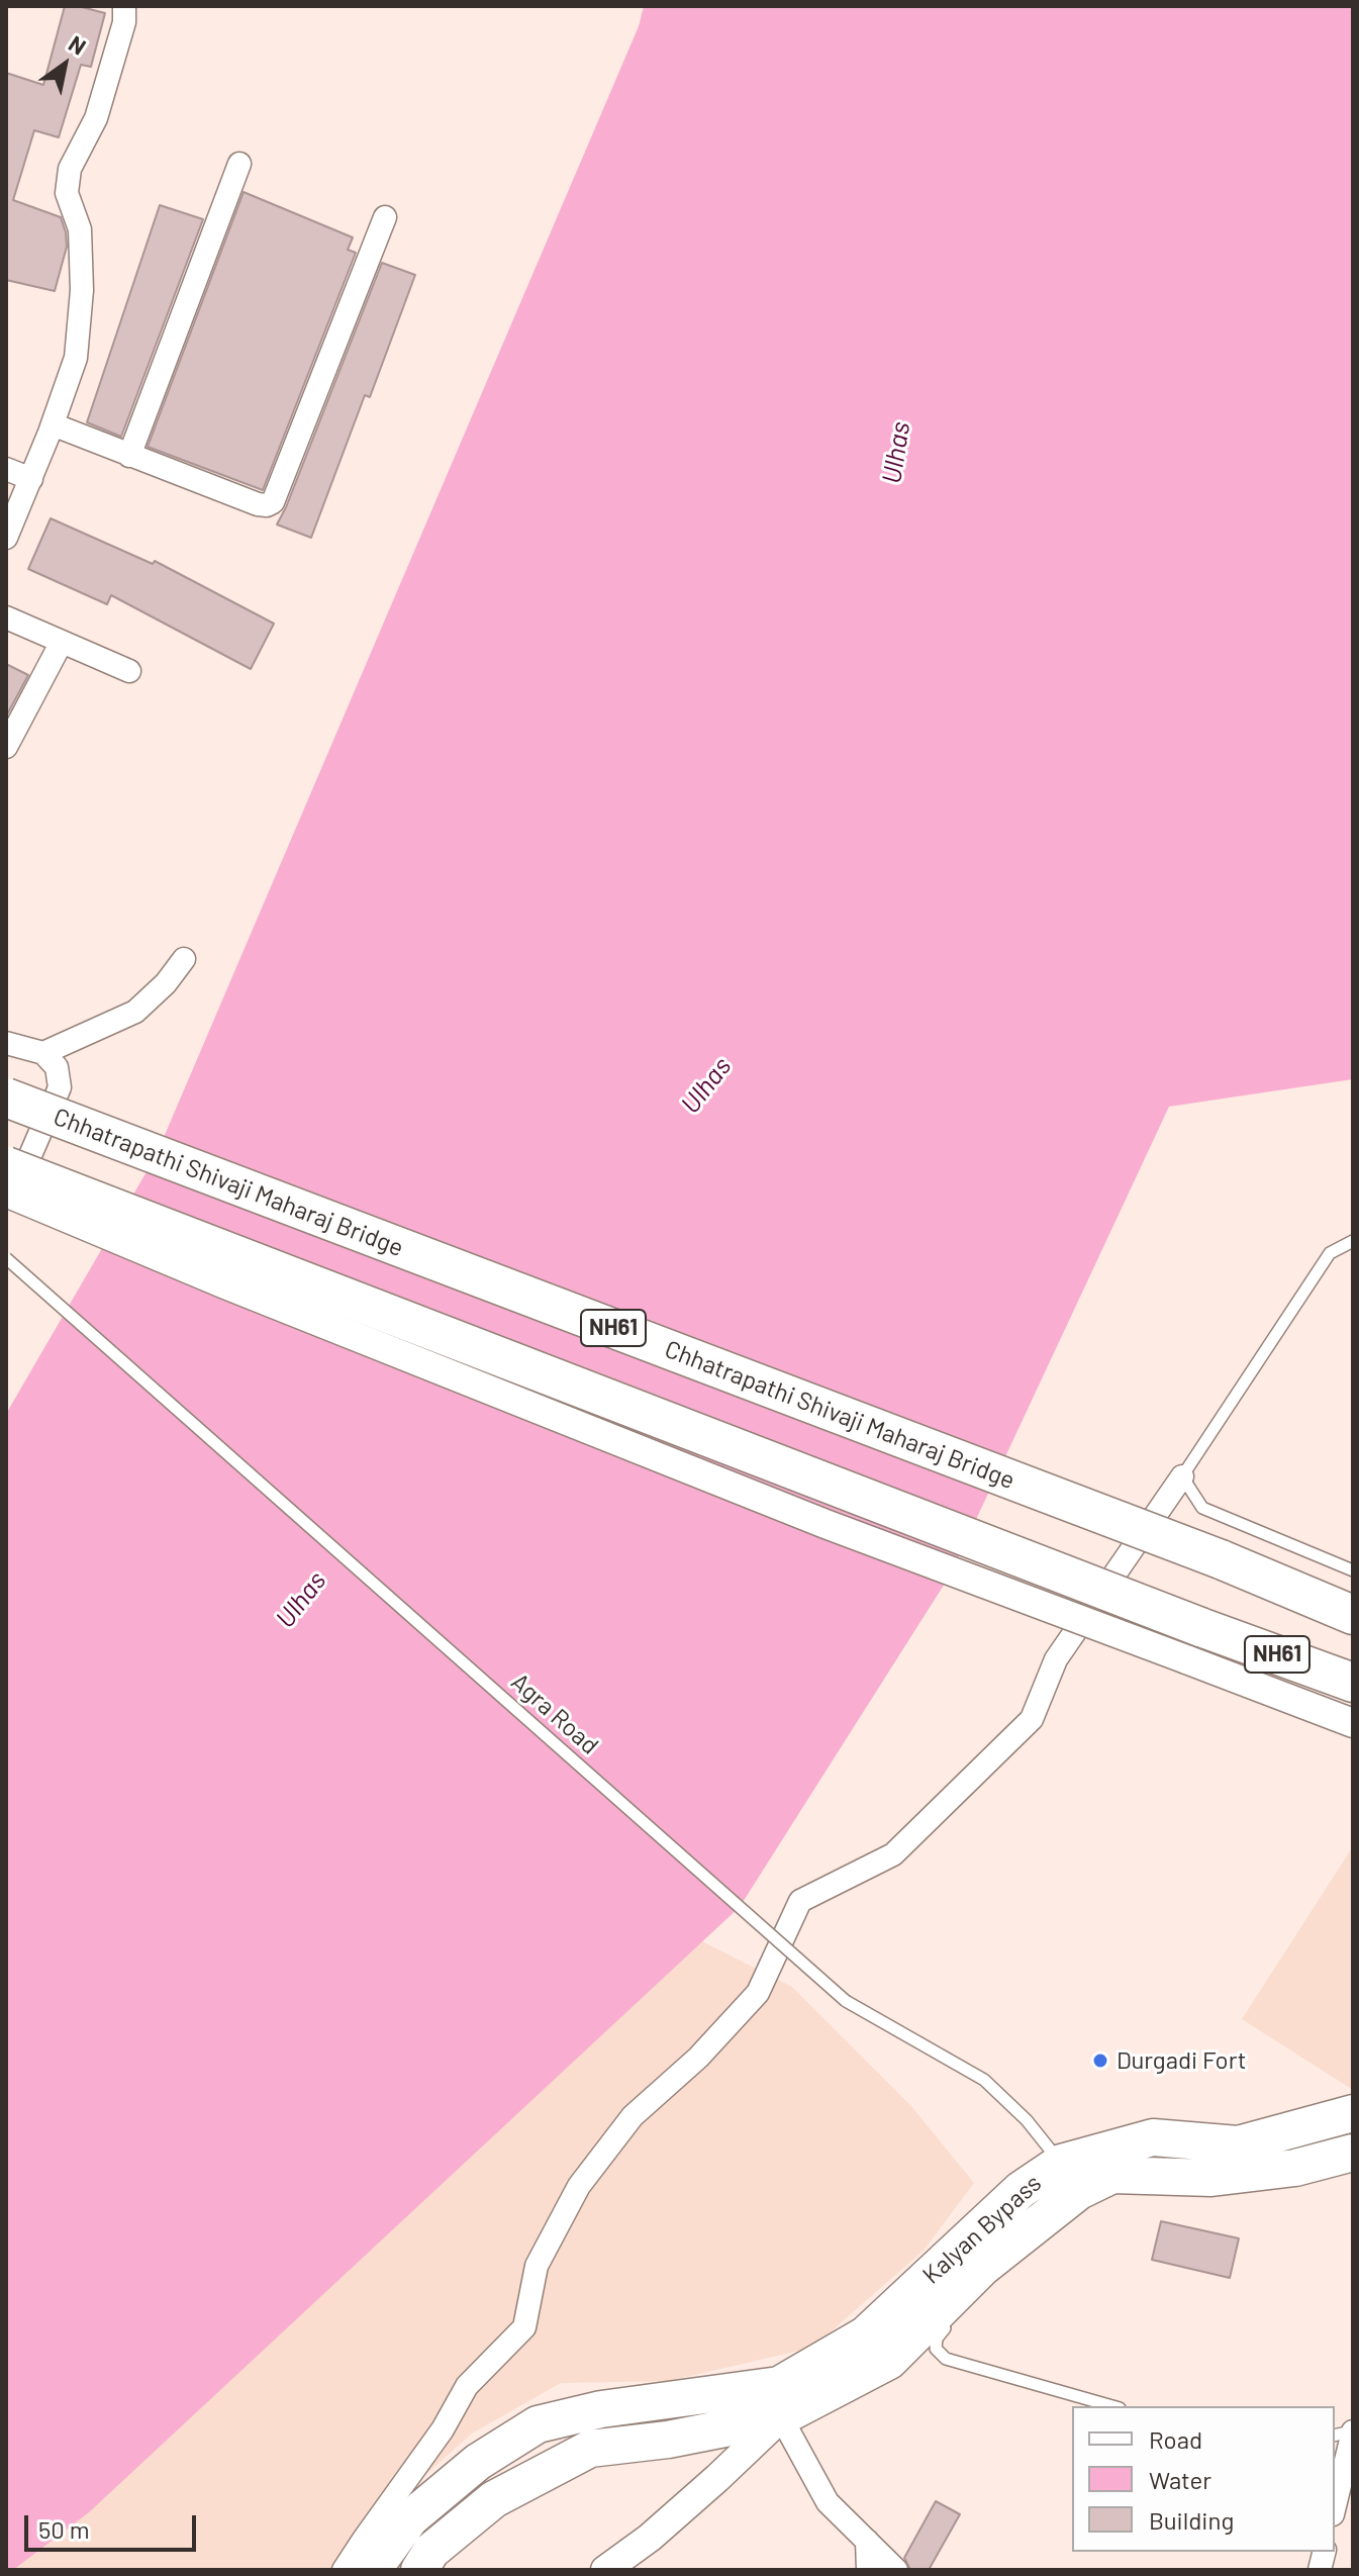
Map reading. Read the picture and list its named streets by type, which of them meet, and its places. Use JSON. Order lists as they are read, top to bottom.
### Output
{
  "streets": {
    "highway": ["Chhatrapathi Shivaji Maharaj Bridge", "NH61"],
    "main road": ["Kalyan Bypass"],
    "lane": ["Agra Road"]
  },
  "crossings": [
    ["Agra Road", "Kalyan Bypass"]
  ],
  "water": ["Ulhas"],
  "places": ["Durgadi Fort"],
  "legend": ["Road", "Water", "Building"],
  "scale_bar": "50 m",
  "north": "top right"
}
